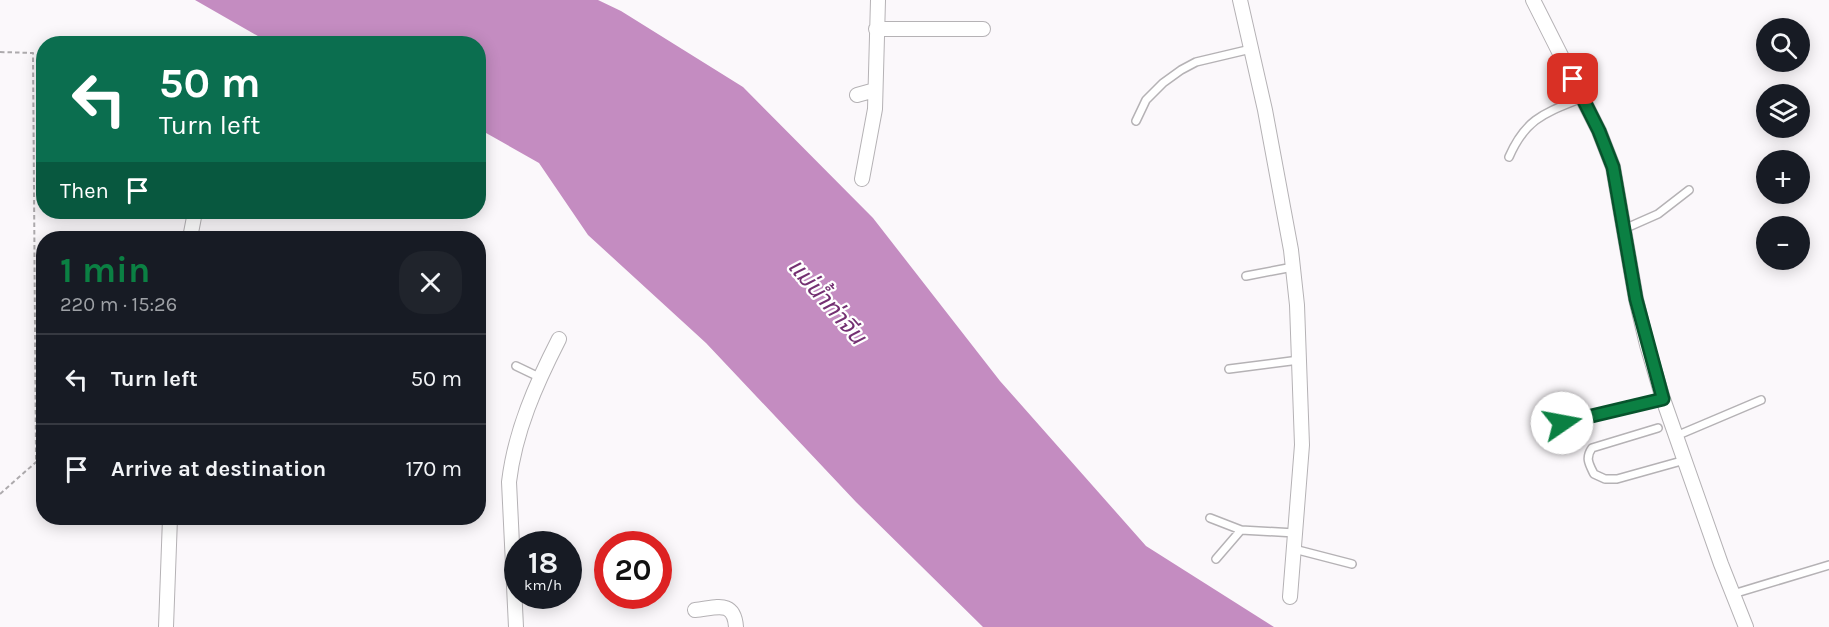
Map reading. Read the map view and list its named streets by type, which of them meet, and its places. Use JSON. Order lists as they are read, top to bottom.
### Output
{
  "water": ["แม่น้ำท่าจีน"],
  "page": {
    "map_buttons": ["+", "−"],
    "turn": ["50 m", "Turn left"],
    "then": "Then",
    "heading": ["1 min", "220 m · 15:26"],
    "list": [
      {
        "name": "Turn left",
        "value": "50 m"
      },
      {
        "name": "Arrive at destination",
        "value": "170 m"
      }
    ],
    "speed": "18 km/h",
    "limit": "20"
  }
}
